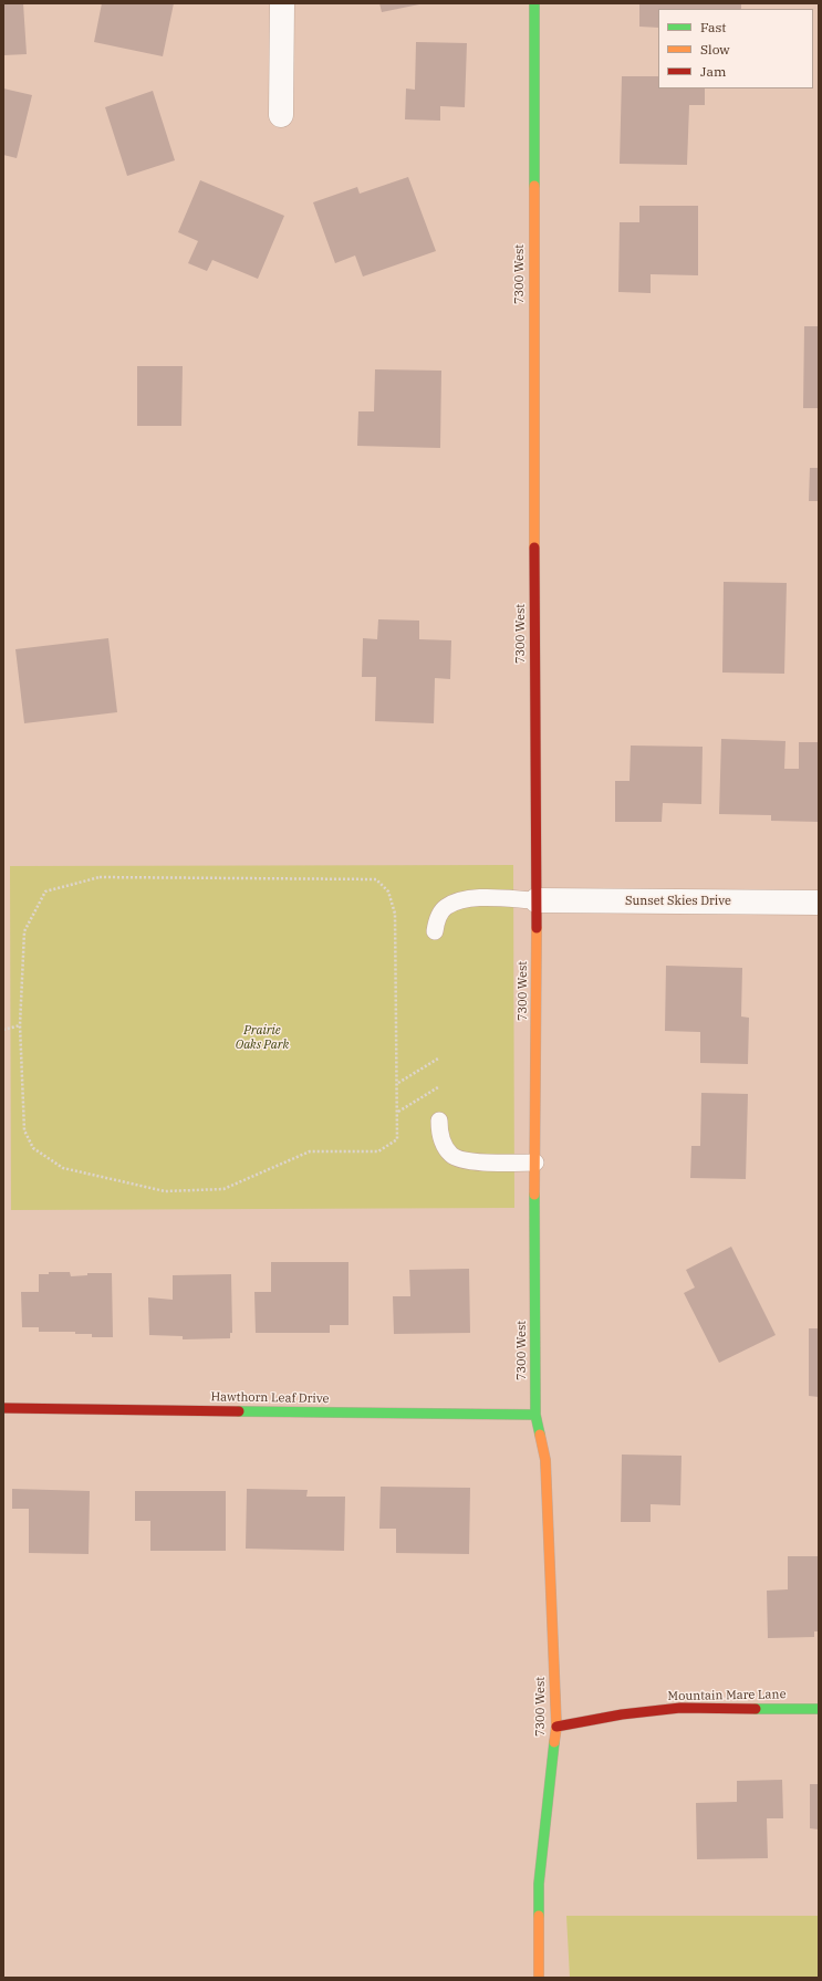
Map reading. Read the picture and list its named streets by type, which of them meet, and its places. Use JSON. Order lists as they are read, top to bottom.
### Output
{
  "streets": {
    "street": [
      "7300 West",
      "Sunset Skies Drive",
      "Hawthorn Leaf Drive",
      "Mountain Mare Lane"
    ]
  },
  "crossings": [
    ["7300 West", "Sunset Skies Drive"],
    ["7300 West", "Hawthorn Leaf Drive"],
    ["7300 West", "Mountain Mare Lane"]
  ],
  "parks": ["Prairie Oaks Park"],
  "legend": ["Fast", "Slow", "Jam"]
}
